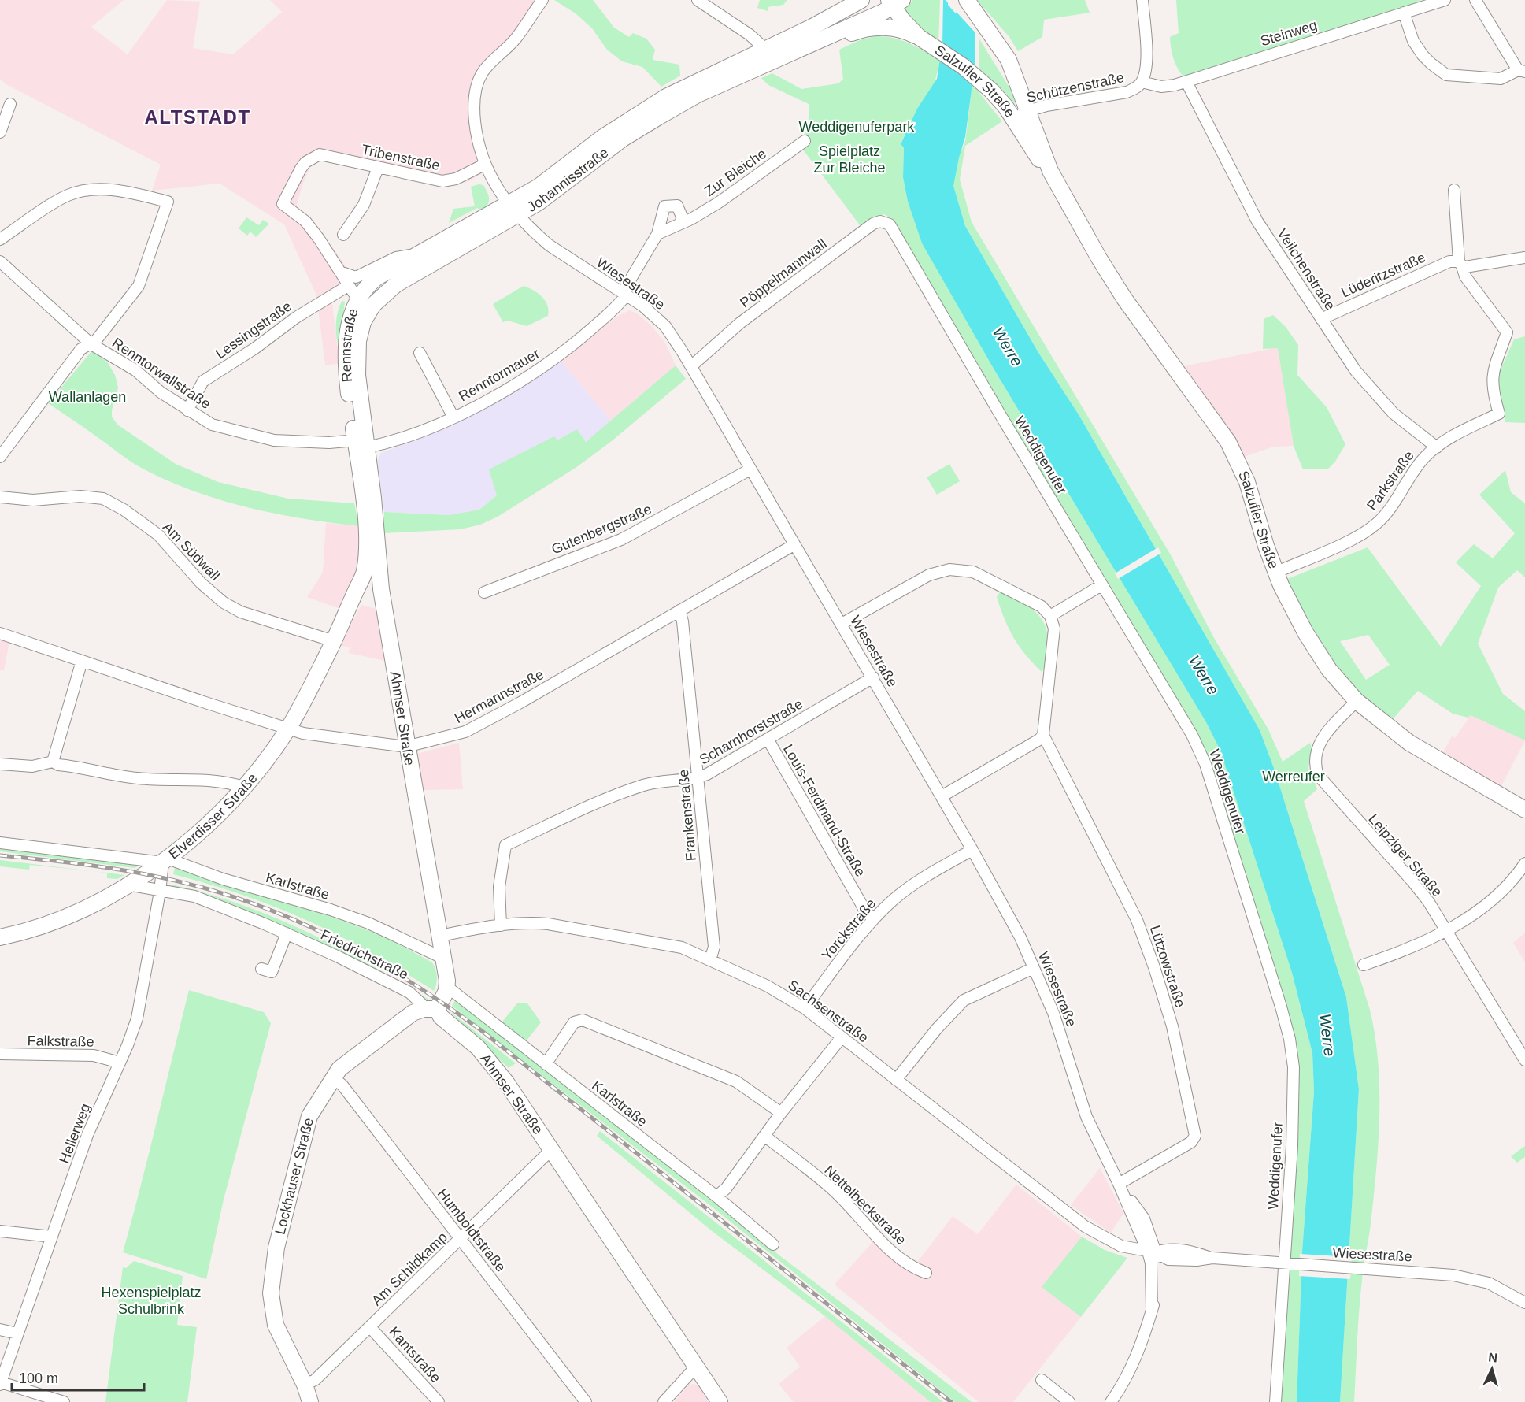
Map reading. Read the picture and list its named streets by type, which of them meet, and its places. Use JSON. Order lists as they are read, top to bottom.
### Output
{
  "streets": {
    "main road": [
      "Salzufler Straße",
      "Johannisstraße",
      "Rennstraße",
      "Ahmser Straße",
      "Elverdisser Straße",
      "Lockhauser Straße"
    ],
    "street": [
      "Steinweg",
      "Schützenstraße",
      "Tribenstraße",
      "Zur Bleiche",
      "Veilchenstraße",
      "Pöppelmannwall",
      "Lüderitzstraße",
      "Wiesestraße",
      "Lessingstraße",
      "Renntorwallstraße",
      "Renntormauer",
      "Weddigenufer",
      "Parkstraße",
      "Gutenbergstraße",
      "Am Südwall",
      "Hermannstraße",
      "Scharnhorststraße",
      "Louis-Ferdinand-Straße",
      "Frankenstraße",
      "Leipziger Straße",
      "Karlstraße",
      "Yorckstraße",
      "Friedrichstraße",
      "Lützowstraße",
      "Sachsenstraße",
      "Falkstraße",
      "Hellerweg",
      "Nettelbeckstraße",
      "Humboldtstraße",
      "Am Schildkamp",
      "Kantstraße"
    ]
  },
  "crossings": [
    ["Steinweg", "Schützenstraße"],
    ["Steinweg", "Veilchenstraße"],
    ["Salzufler Straße", "Schützenstraße"],
    ["Salzufler Straße", "Parkstraße"],
    ["Salzufler Straße", "Leipziger Straße"],
    ["Tribenstraße", "Rennstraße"],
    ["Johannisstraße", "Wiesestraße"],
    ["Johannisstraße", "Rennstraße"],
    ["Veilchenstraße", "Lüderitzstraße"],
    ["Veilchenstraße", "Parkstraße"],
    ["Pöppelmannwall", "Wiesestraße"],
    ["Pöppelmannwall", "Weddigenufer"],
    ["Lüderitzstraße", "Parkstraße"],
    ["Wiesestraße", "Renntormauer"],
    ["Wiesestraße", "Weddigenufer"],
    ["Wiesestraße", "Gutenbergstraße"],
    ["Wiesestraße", "Hermannstraße"],
    ["Wiesestraße", "Scharnhorststraße"],
    ["Wiesestraße", "Yorckstraße"],
    ["Wiesestraße", "Lützowstraße"],
    ["Wiesestraße", "Sachsenstraße"],
    ["Lessingstraße", "Rennstraße"],
    ["Lessingstraße", "Renntorwallstraße"],
    ["Rennstraße", "Renntorwallstraße"],
    ["Rennstraße", "Renntormauer"],
    ["Rennstraße", "Ahmser Straße"],
    ["Rennstraße", "Elverdisser Straße"],
    ["Renntorwallstraße", "Renntormauer"],
    ["Am Südwall", "Elverdisser Straße"],
    ["Hermannstraße", "Ahmser Straße"],
    ["Hermannstraße", "Elverdisser Straße"],
    ["Hermannstraße", "Frankenstraße"],
    ["Ahmser Straße", "Elverdisser Straße"],
    ["Ahmser Straße", "Karlstraße"],
    ["Ahmser Straße", "Friedrichstraße"],
    ["Ahmser Straße", "Sachsenstraße"],
    ["Ahmser Straße", "Lockhauser Straße"],
    ["Ahmser Straße", "Am Schildkamp"],
    ["Scharnhorststraße", "Louis-Ferdinand-Straße"],
    ["Scharnhorststraße", "Frankenstraße"],
    ["Scharnhorststraße", "Sachsenstraße"],
    ["Louis-Ferdinand-Straße", "Yorckstraße"],
    ["Elverdisser Straße", "Karlstraße"],
    ["Elverdisser Straße", "Hellerweg"],
    ["Frankenstraße", "Sachsenstraße"],
    ["Karlstraße", "Hellerweg"],
    ["Yorckstraße", "Sachsenstraße"],
    ["Friedrichstraße", "Hellerweg"],
    ["Friedrichstraße", "Lockhauser Straße"],
    ["Falkstraße", "Hellerweg"],
    ["Lockhauser Straße", "Humboldtstraße"],
    ["Lockhauser Straße", "Am Schildkamp"],
    ["Humboldtstraße", "Am Schildkamp"],
    ["Am Schildkamp", "Kantstraße"]
  ],
  "districts": ["ALTSTADT"],
  "water": ["Werre"],
  "parks": [
    "Weddigenuferpark",
    "Spielplatz Zur Bleiche",
    "Wallanlagen",
    "Werreufer",
    "Hexenspielplatz Schulbrink"
  ],
  "scale_bar": "100 m",
  "north": "top"
}
